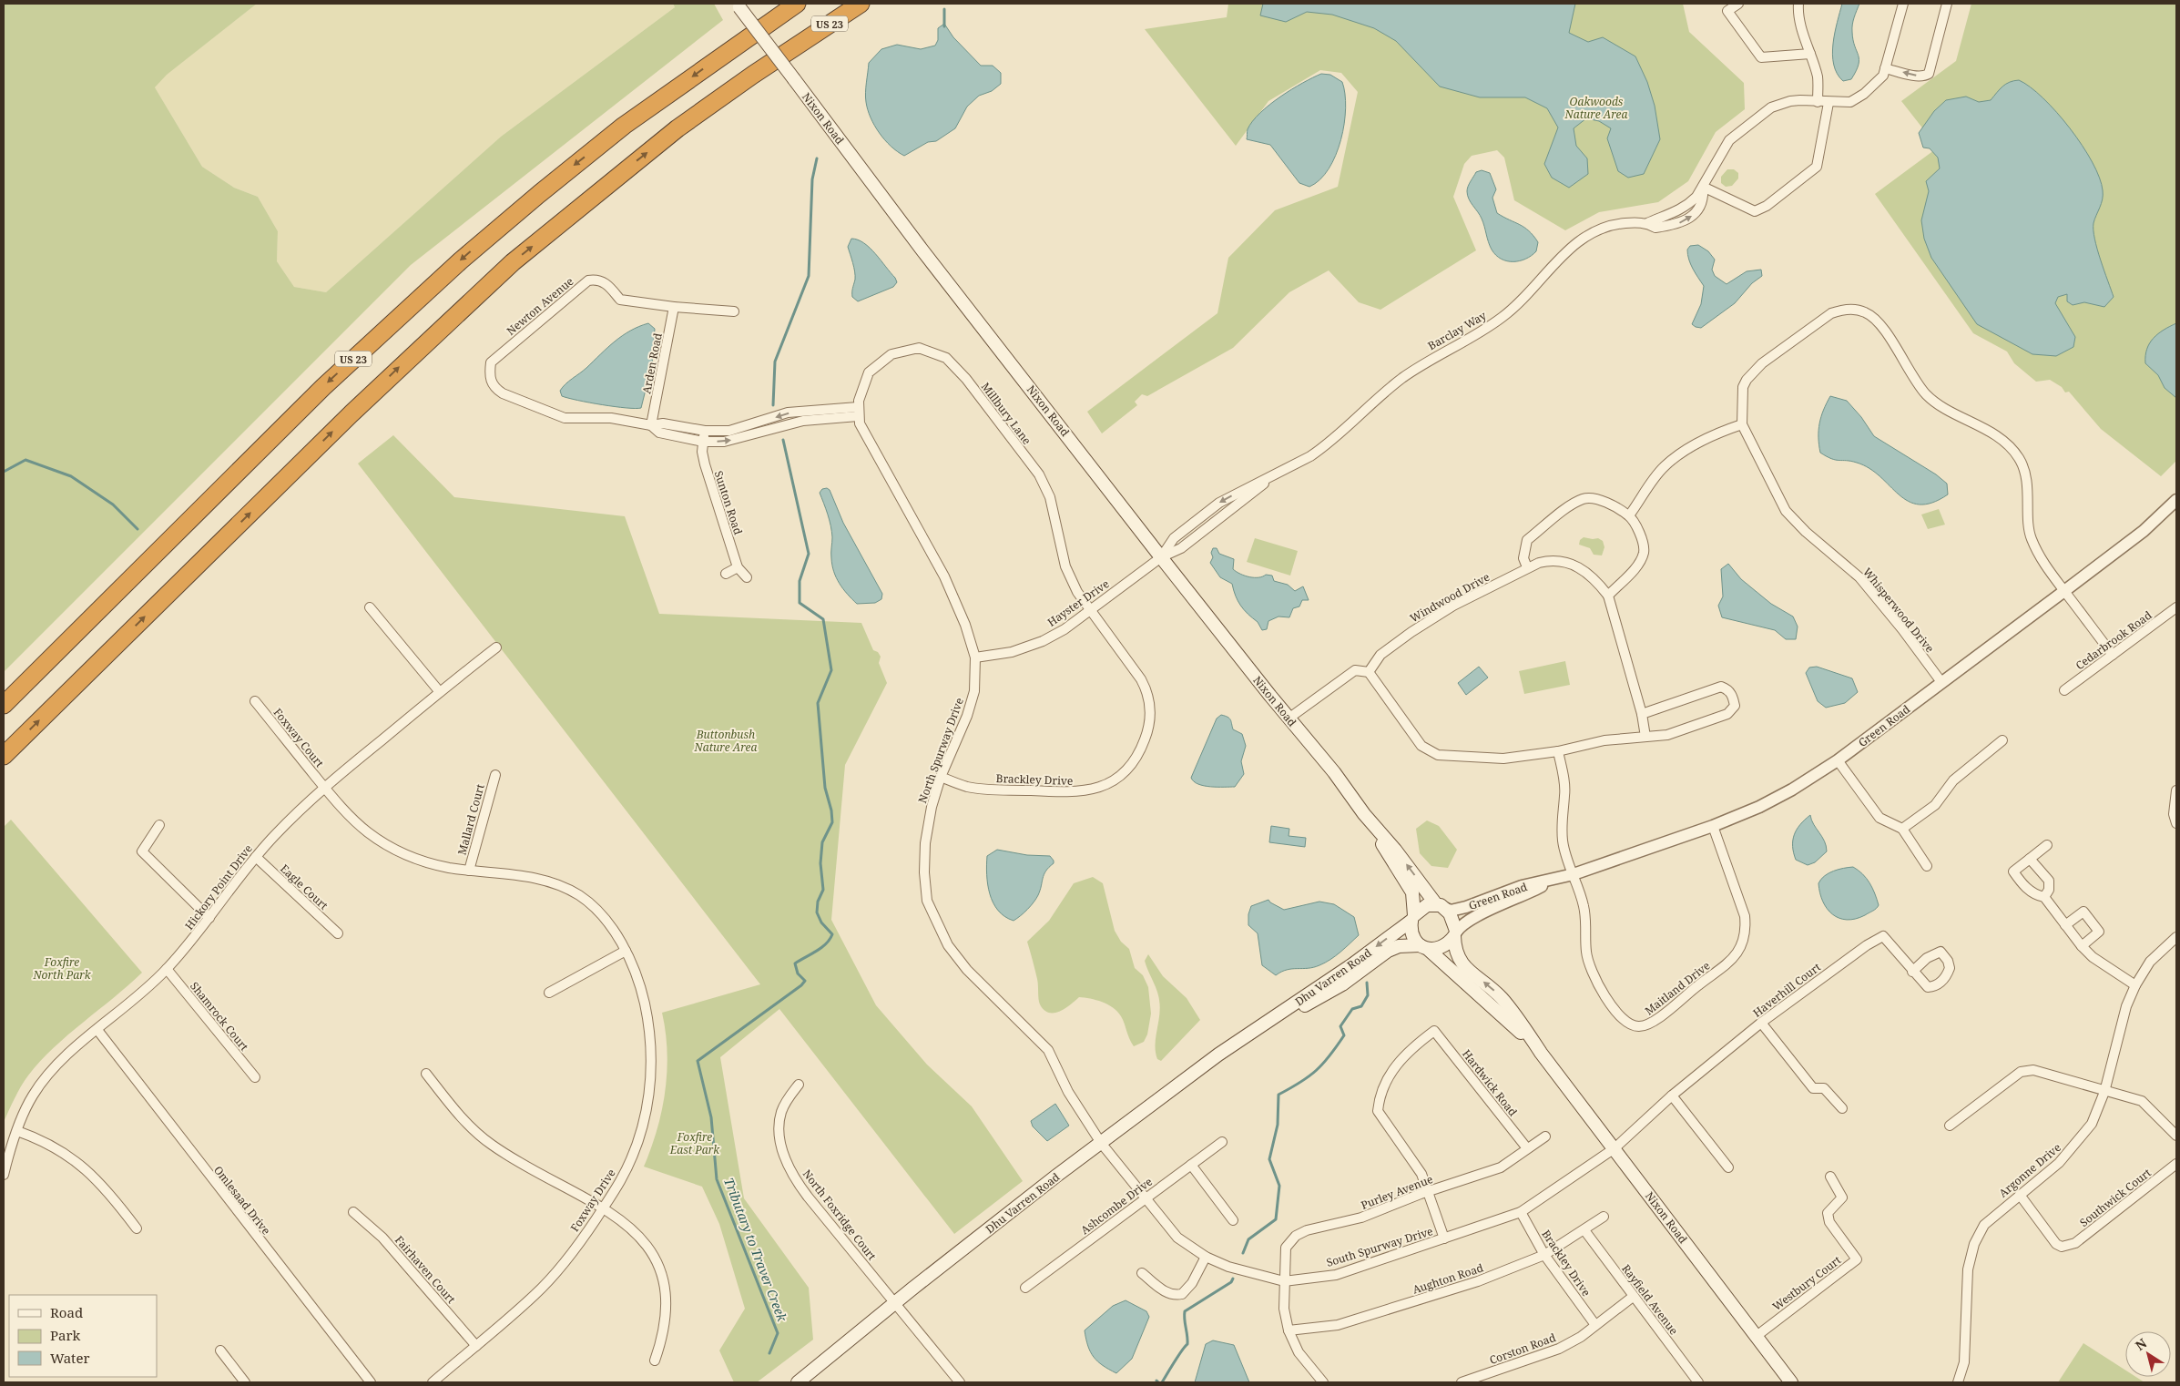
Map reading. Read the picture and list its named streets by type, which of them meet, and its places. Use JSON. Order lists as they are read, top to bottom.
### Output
{
  "streets": {
    "highway": ["US 23"],
    "main road": ["Nixon Road", "Dhu Varren Road"],
    "street": [
      "Newton Avenue",
      "Barclay Way",
      "Arden Road",
      "Millbury Lane",
      "Sunton Road",
      "Windwood Drive",
      "Hayster Drive",
      "Whisperwood Drive",
      "Cedarbrook Road",
      "Green Road",
      "Foxway Court",
      "North Spurway Drive",
      "Brackley Drive",
      "Mallard Court",
      "Hickory Point Drive",
      "Eagle Court",
      "Maitland Drive",
      "Haverhill Court",
      "Shamrock Court",
      "Hardwick Road",
      "Argonne Drive",
      "Purley Avenue",
      "Southwick Court",
      "Omlesaad Drive",
      "Foxway Drive",
      "Ashcombe Drive",
      "North Foxridge Court",
      "South Spurway Drive",
      "Fairhaven Court",
      "Aughton Road",
      "Westbury Court",
      "Rayfield Avenue",
      "Corston Road"
    ]
  },
  "crossings": [
    ["Nixon Road", "Barclay Way"],
    ["Nixon Road", "Hayster Drive"],
    ["Nixon Road", "Green Road"],
    ["Nixon Road", "Dhu Varren Road"],
    ["Nixon Road", "Haverhill Court"],
    ["Nixon Road", "South Spurway Drive"],
    ["Nixon Road", "Westbury Court"],
    ["Newton Avenue", "Arden Road"],
    ["Barclay Way", "Hayster Drive"],
    ["Millbury Lane", "Hayster Drive"],
    ["Millbury Lane", "North Spurway Drive"],
    ["Millbury Lane", "Brackley Drive"],
    ["Hayster Drive", "North Spurway Drive"],
    ["Hayster Drive", "Brackley Drive"],
    ["Whisperwood Drive", "Cedarbrook Road"],
    ["Whisperwood Drive", "Green Road"],
    ["Green Road", "Dhu Varren Road"],
    ["Green Road", "Maitland Drive"],
    ["Foxway Court", "Hickory Point Drive"],
    ["Foxway Court", "Foxway Drive"],
    ["North Spurway Drive", "Brackley Drive"],
    ["North Spurway Drive", "Dhu Varren Road"],
    ["North Spurway Drive", "South Spurway Drive"],
    ["Brackley Drive", "South Spurway Drive"],
    ["Brackley Drive", "Aughton Road"],
    ["Brackley Drive", "Corston Road"],
    ["Mallard Court", "Foxway Drive"],
    ["Hickory Point Drive", "Eagle Court"],
    ["Hickory Point Drive", "Shamrock Court"],
    ["Hickory Point Drive", "Omlesaad Drive"],
    ["Hickory Point Drive", "Foxway Drive"],
    ["Dhu Varren Road", "North Foxridge Court"],
    ["Dhu Varren Road", "South Spurway Drive"],
    ["Haverhill Court", "South Spurway Drive"],
    ["Hardwick Road", "Purley Avenue"],
    ["Argonne Drive", "Southwick Court"],
    ["Purley Avenue", "South Spurway Drive"],
    ["Foxway Drive", "Fairhaven Court"],
    ["Ashcombe Drive", "South Spurway Drive"],
    ["Aughton Road", "Rayfield Avenue"],
    ["Rayfield Avenue", "Corston Road"]
  ],
  "water": ["Tributary to Traver Creek"],
  "parks": [
    "Oakwoods Nature Area",
    "Buttonbush Nature Area",
    "Foxfire North Park",
    "Foxfire East Park"
  ],
  "legend": ["Road", "Park", "Water"],
  "north": "top left"
}
